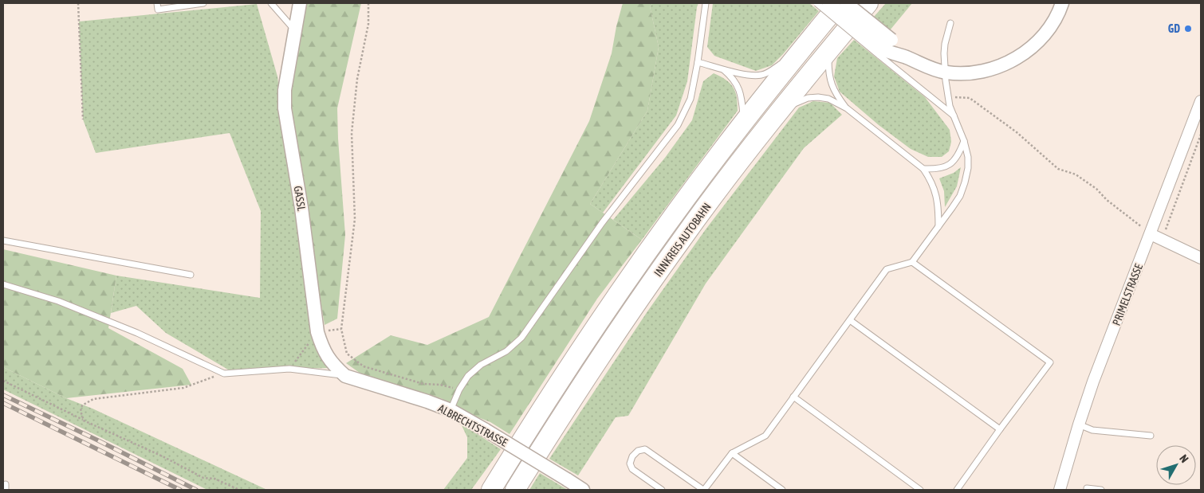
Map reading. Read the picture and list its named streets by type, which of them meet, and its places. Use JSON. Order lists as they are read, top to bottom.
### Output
{
  "streets": {
    "highway": ["INNKREIS AUTOBAHN"],
    "street": ["GASSL", "PRIMELSTRASSE", "ALBRECHTSTRASSE"]
  },
  "crossings": [
    ["GASSL", "ALBRECHTSTRASSE"]
  ],
  "places": ["GD"],
  "north": "top right"
}
